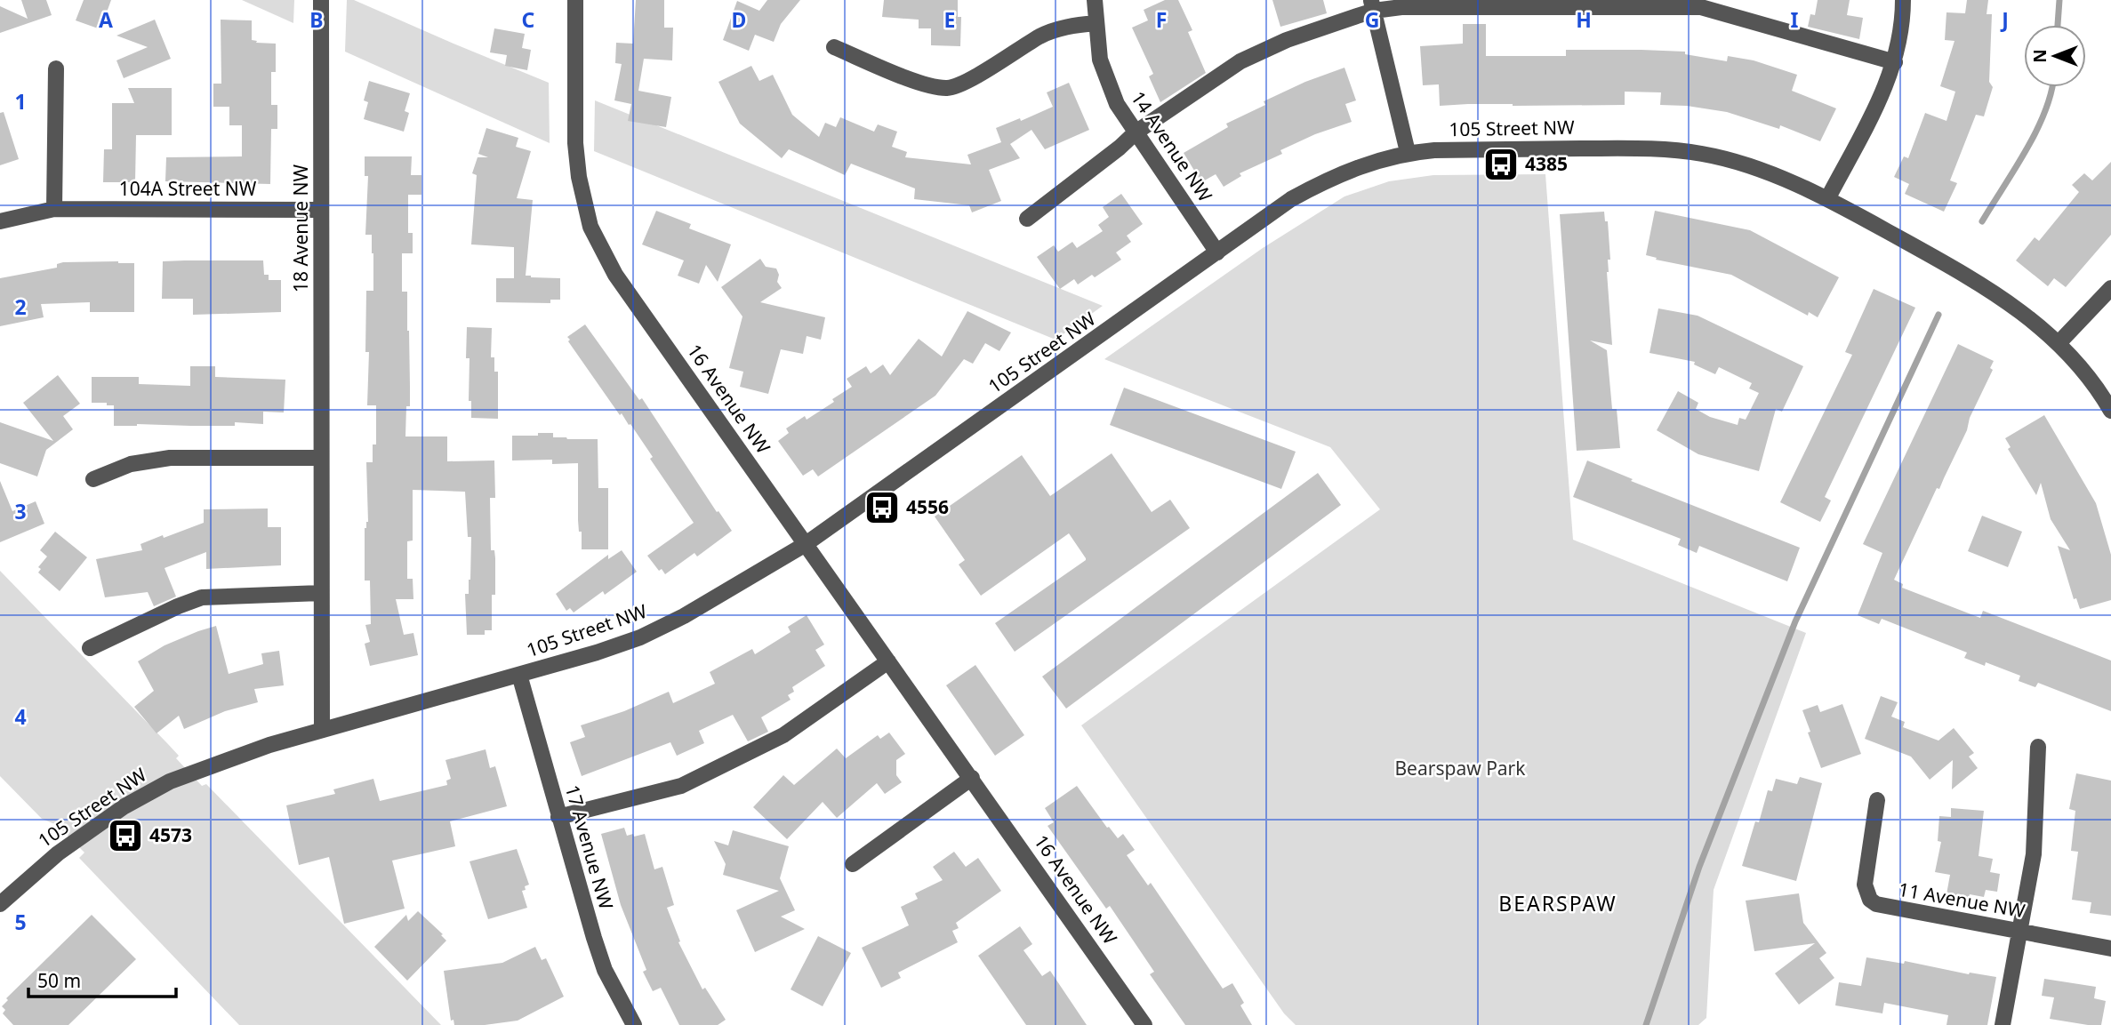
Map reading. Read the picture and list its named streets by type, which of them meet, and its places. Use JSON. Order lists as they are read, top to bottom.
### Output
{
  "streets": {
    "street": [
      "105 Street NW",
      "14 Avenue NW",
      "104A Street NW",
      "18 Avenue NW",
      "16 Avenue NW",
      "17 Avenue NW",
      "11 Avenue NW"
    ]
  },
  "crossings": [
    ["105 Street NW", "14 Avenue NW"],
    ["105 Street NW", "18 Avenue NW"],
    ["105 Street NW", "16 Avenue NW"],
    ["105 Street NW", "17 Avenue NW"],
    ["104A Street NW", "18 Avenue NW"]
  ],
  "districts": ["BEARSPAW"],
  "parks": ["Bearspaw Park"],
  "places": {
    "bus stop": ["4385", "4556", "4573"]
  },
  "scale_bar": "50 m",
  "north": "left",
  "grid": {
    "columns": [
      "A",
      "B",
      "C",
      "D",
      "E",
      "F",
      "G",
      "H",
      "I",
      "J"
    ],
    "rows": [
      "1",
      "2",
      "3",
      "4",
      "5"
    ]
  }
}
